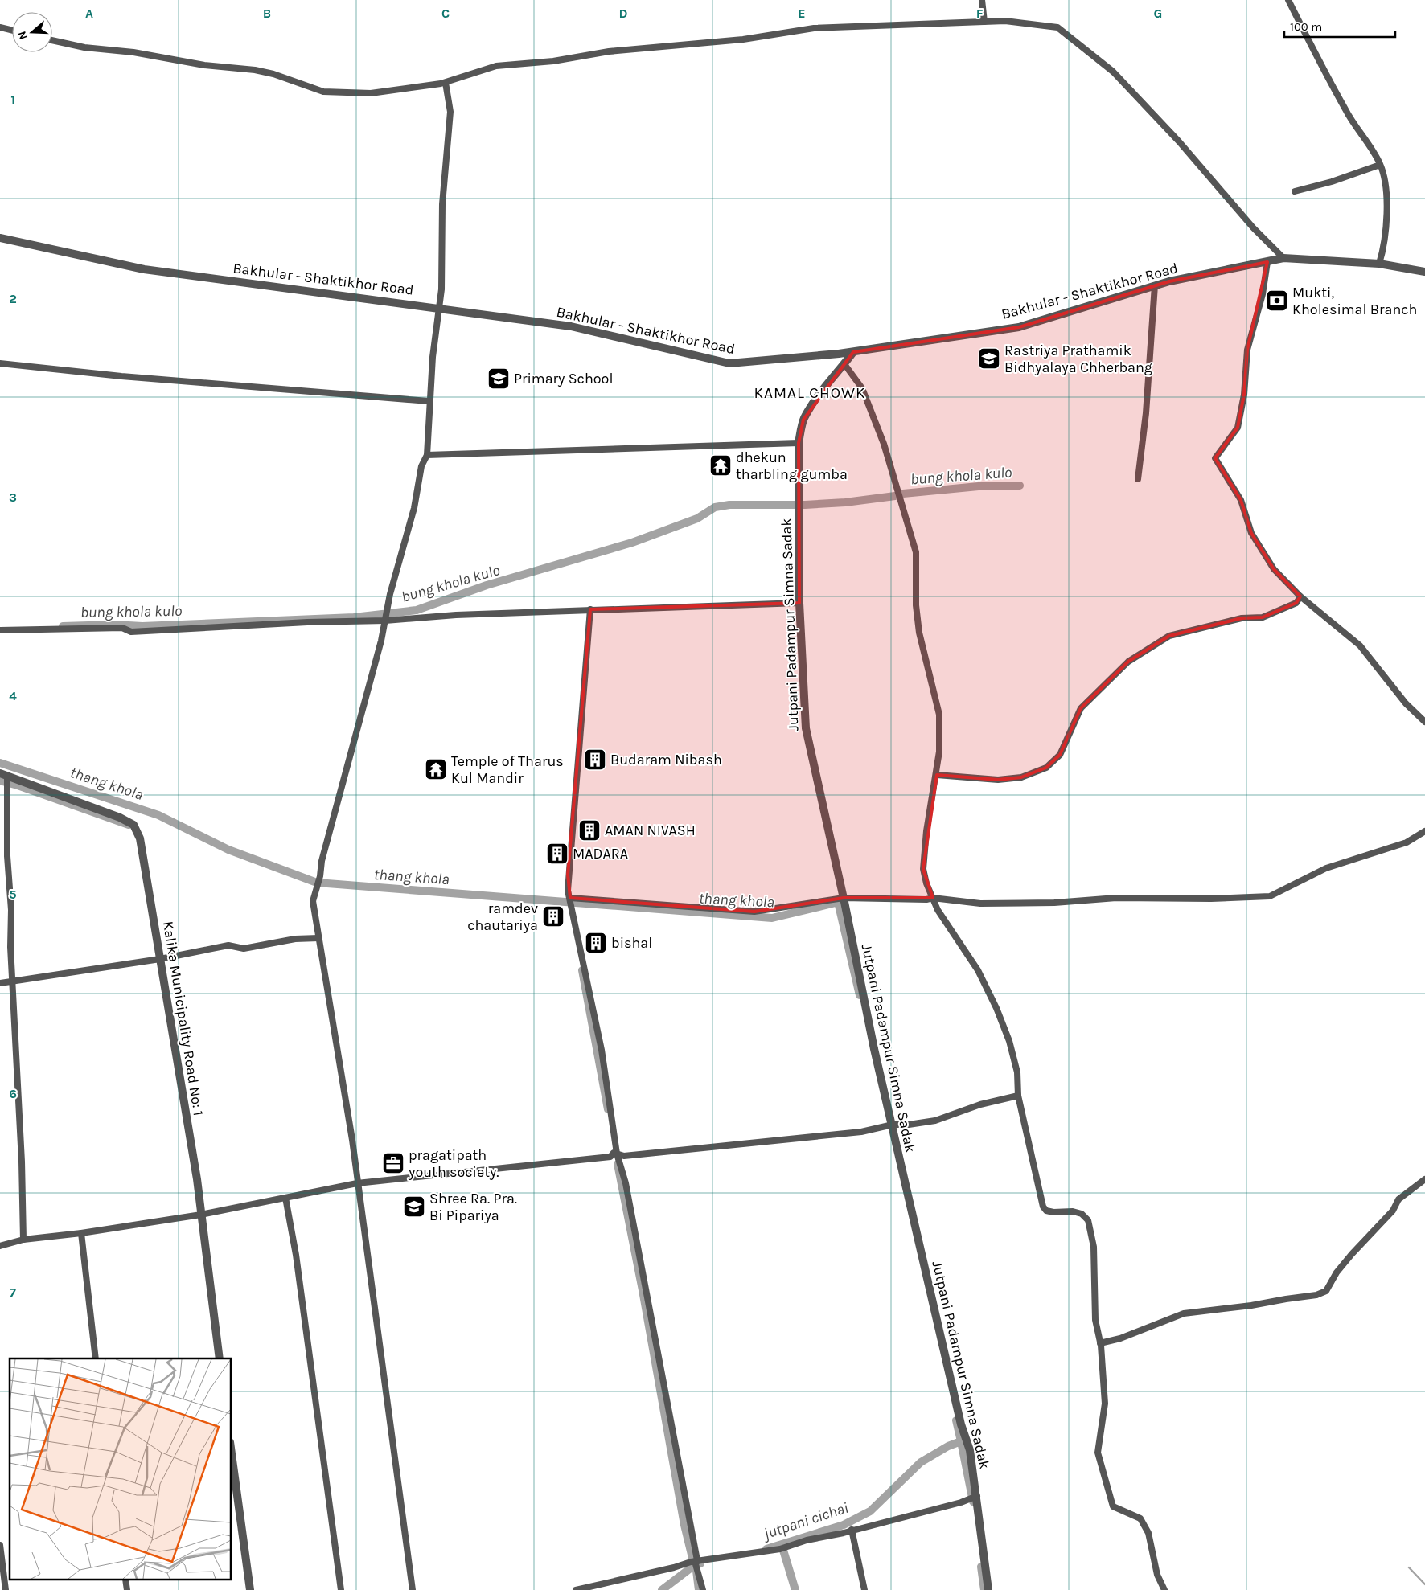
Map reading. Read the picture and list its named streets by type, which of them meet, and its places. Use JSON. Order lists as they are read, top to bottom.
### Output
{
  "streets": {
    "street": ["Bakhular - Shaktikhor Road", "Jutpani Padampur Simna Sadak", "Kalika Municipality Road No: 1"]
  },
  "crossings": [
    ["Bakhular - Shaktikhor Road", "Jutpani Padampur Simna Sadak"]
  ],
  "districts": ["KAMAL CHOWK"],
  "water": ["bung khola kulo", "thang khola", "jutpani cichai"],
  "places": {
    "bank": ["Mukti, Kholesimal Branch"],
    "school or university": ["Rastriya Prathamik Bidhyalaya Chherbang", "Primary School", "Shree Ra. Pra. Bi Pipariya"],
    "temple": ["dhekun tharbling gumba", "Temple of Tharus Kul Mandir"],
    "building": [
      "Budaram Nibash",
      "AMAN NIVASH",
      "MADARA",
      "ramdev chautariya",
      "bishal"
    ],
    "office": ["pragatipath youth society."]
  },
  "scale_bar": "100 m",
  "north": "left",
  "grid": {
    "columns": [
      "A",
      "B",
      "C",
      "D",
      "E",
      "F",
      "G"
    ],
    "rows": [
      "1",
      "2",
      "3",
      "4",
      "5",
      "6",
      "7"
    ]
  }
}
